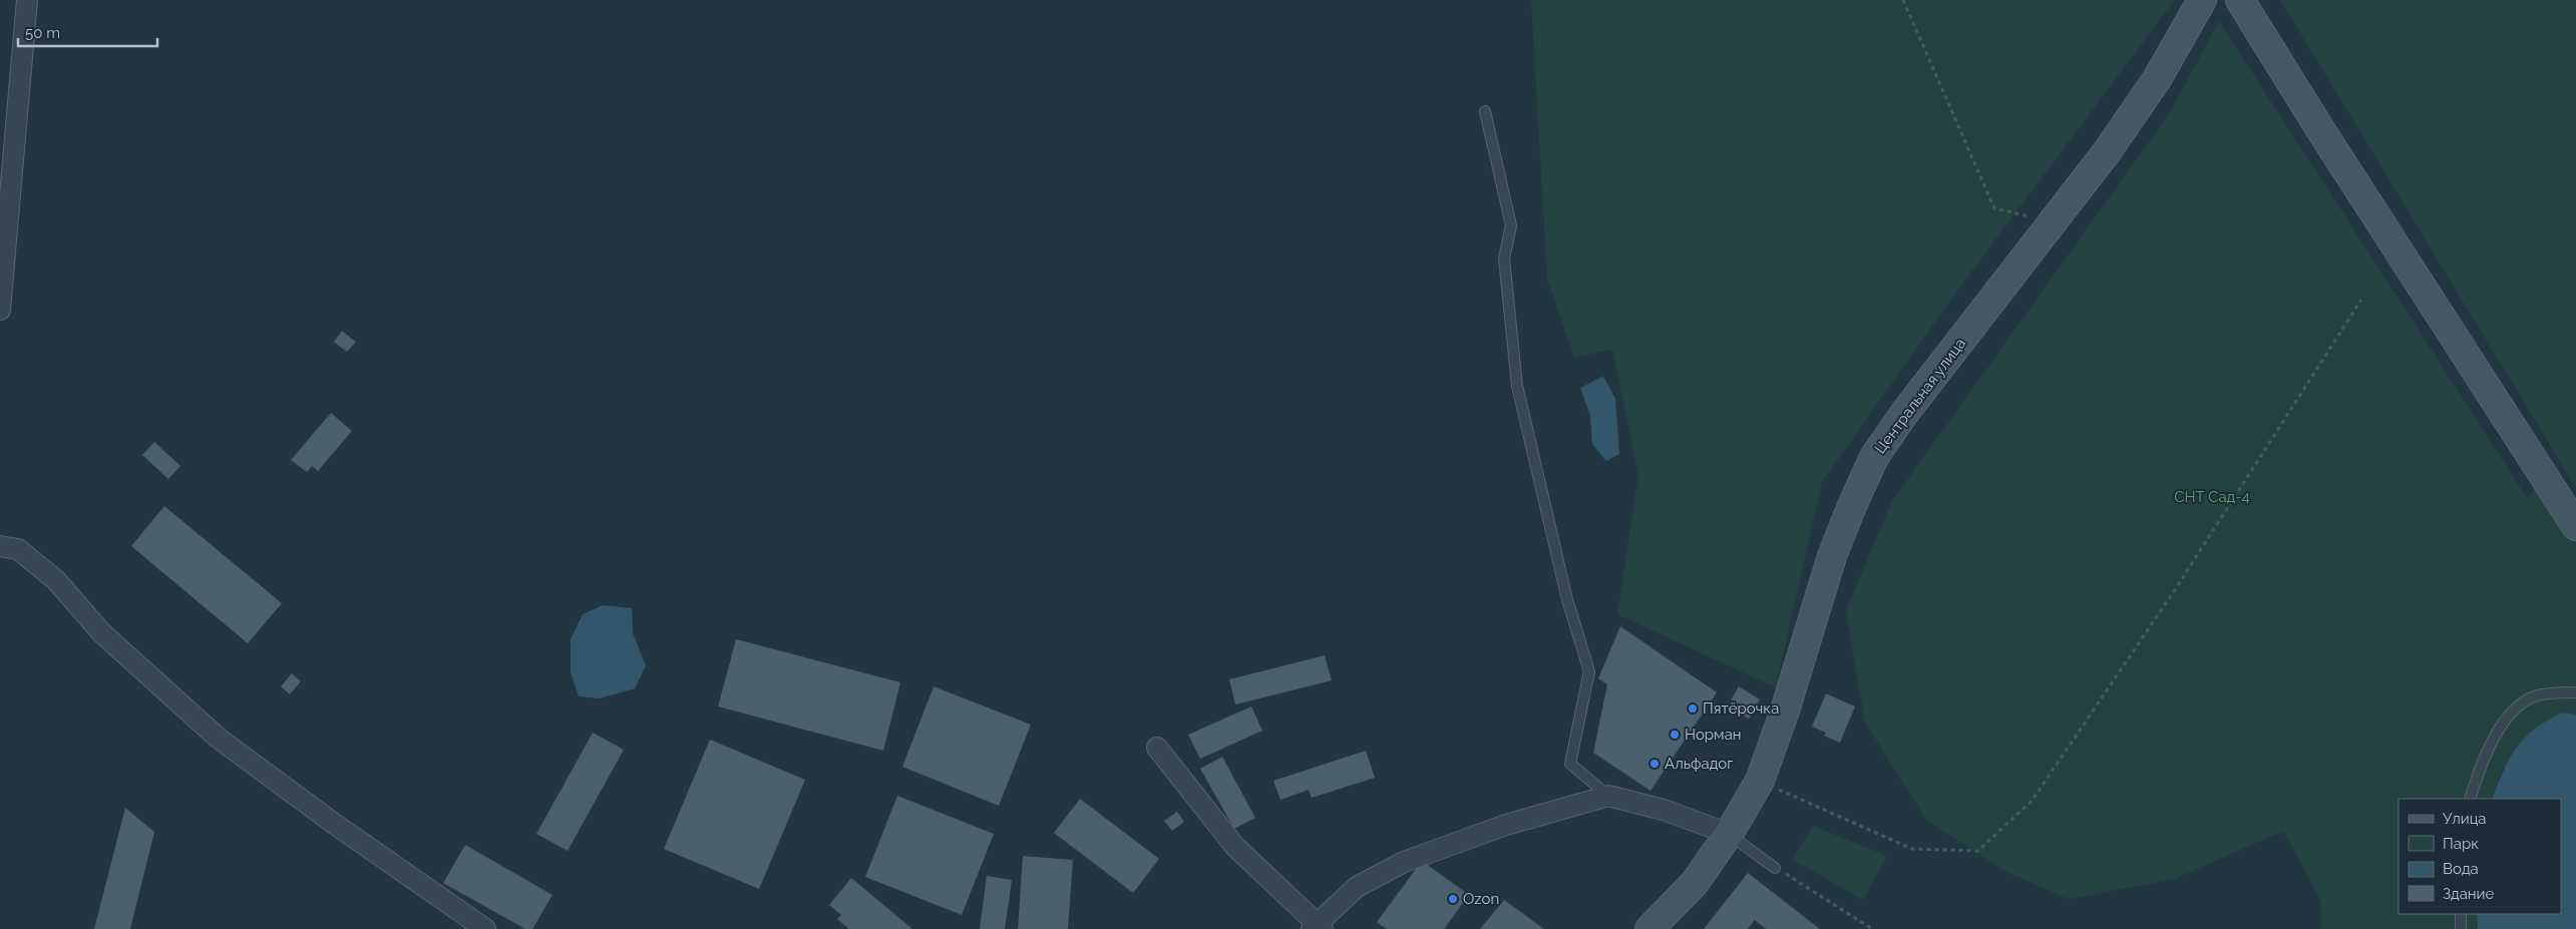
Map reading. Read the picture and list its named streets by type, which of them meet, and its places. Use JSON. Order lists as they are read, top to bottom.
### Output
{
  "streets": {
    "street": ["Центральная улица"]
  },
  "parks": ["СНТ Сад-4"],
  "places": [
    "Пятёрочка",
    "Норман",
    "Альфадог",
    "Ozon"
  ],
  "legend": [
    "Улица",
    "Парк",
    "Вода",
    "Здание"
  ],
  "scale_bar": "50 m"
}
